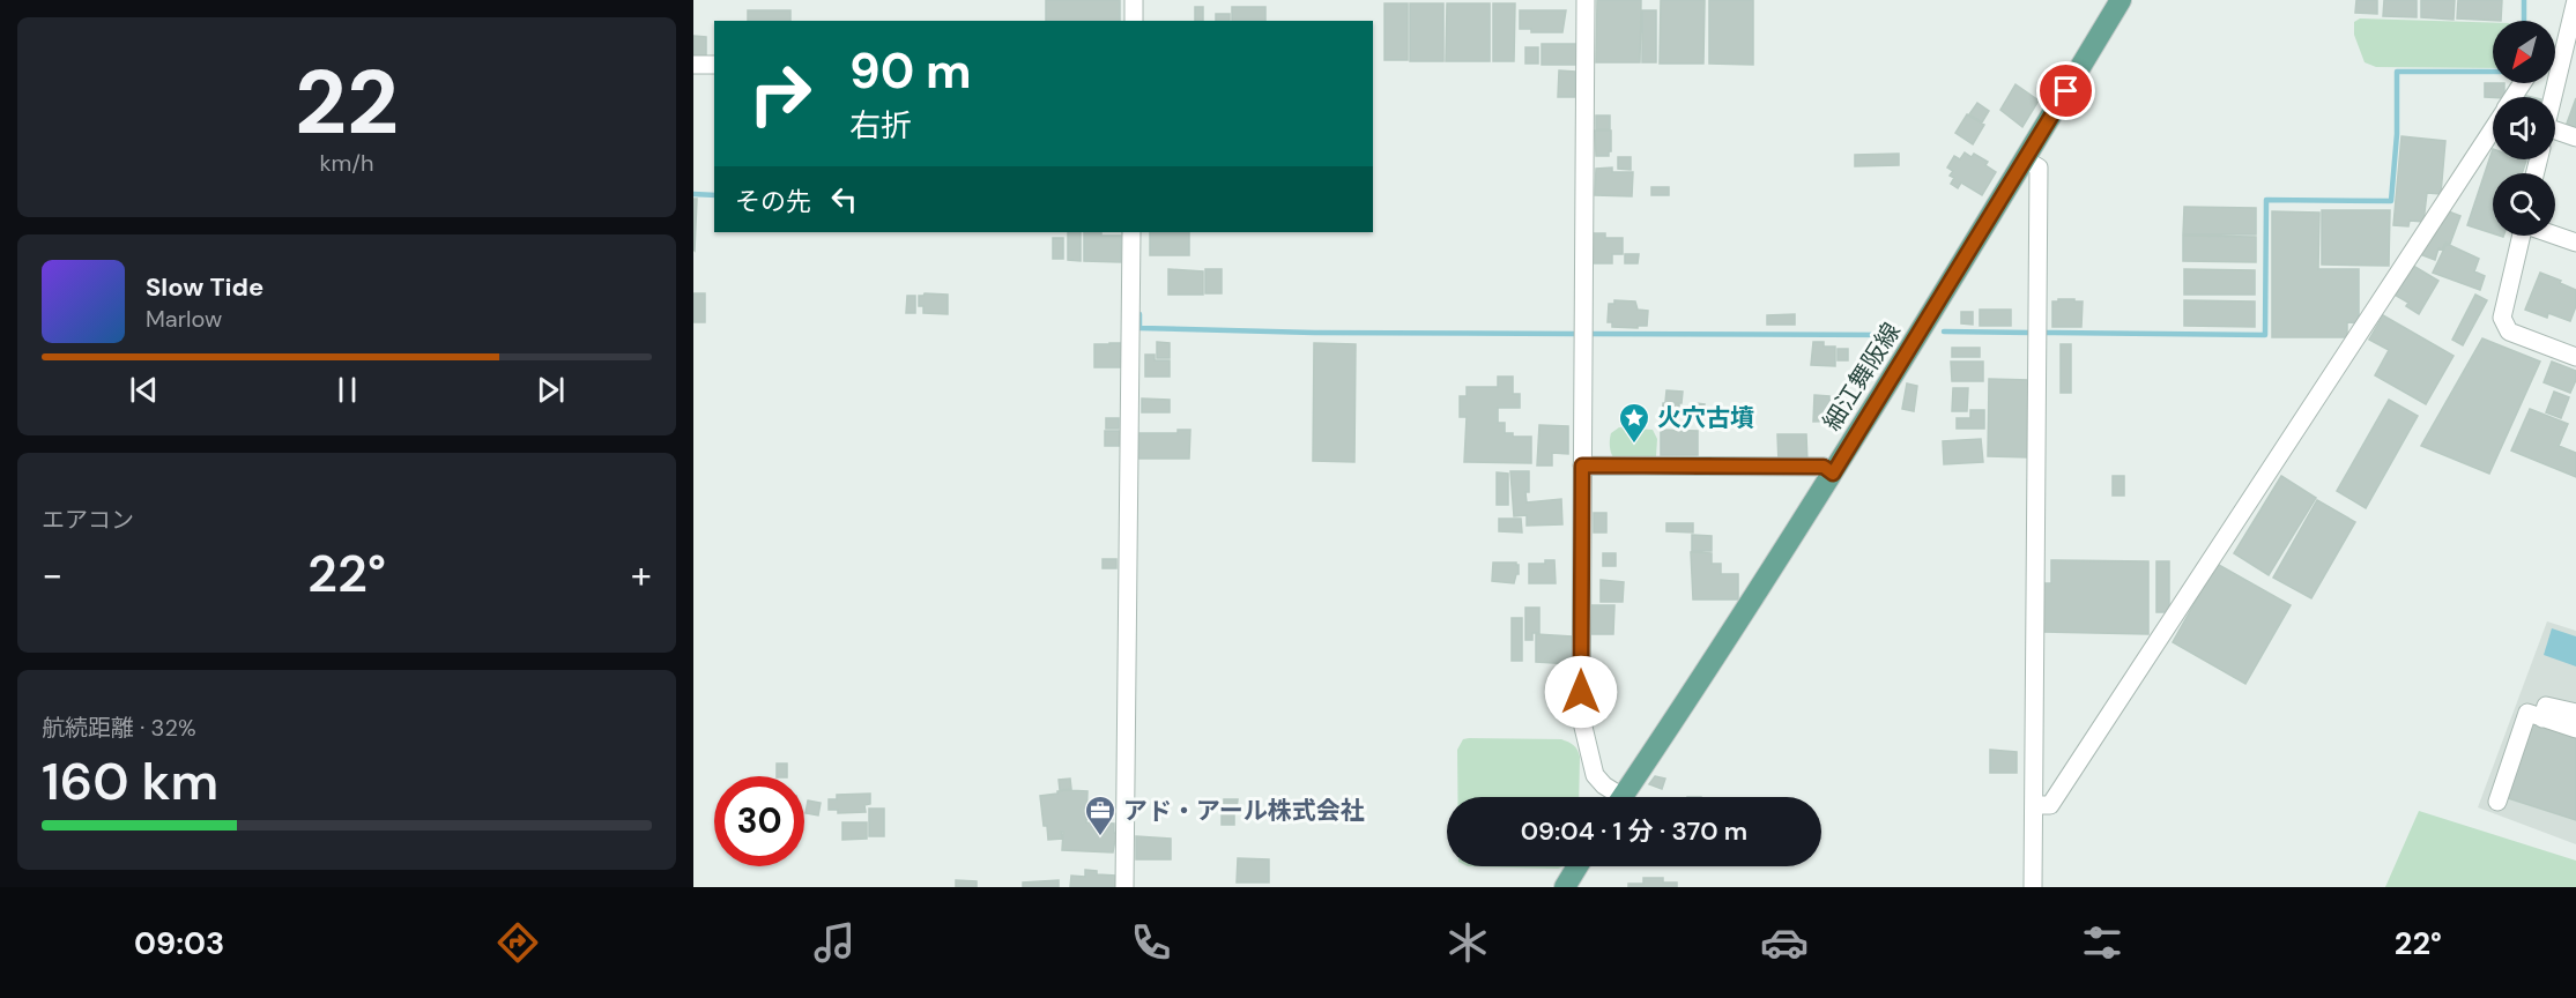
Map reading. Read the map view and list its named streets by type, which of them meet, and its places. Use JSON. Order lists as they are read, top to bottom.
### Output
{
  "streets": {
    "main road": ["細江舞阪線"]
  },
  "places": {
    "place": ["火穴古墳"],
    "office": ["アド・アール株式会社"]
  },
  "north": "bottom left",
  "page": {
    "tile": [
      ["22", "km/h"],
      "エアコン",
      ["航続距離 · 32%", "160 km"]
    ],
    "turn": ["90 m", "右折"],
    "then": "その先",
    "song": ["Slow Tide", "Marlow"],
    "heat": ["−", "22°", "+"],
    "limit": "30",
    "trip": "09:04 · 1 分 · 370 m",
    "tabs": ["09:03", "22°"]
  }
}
